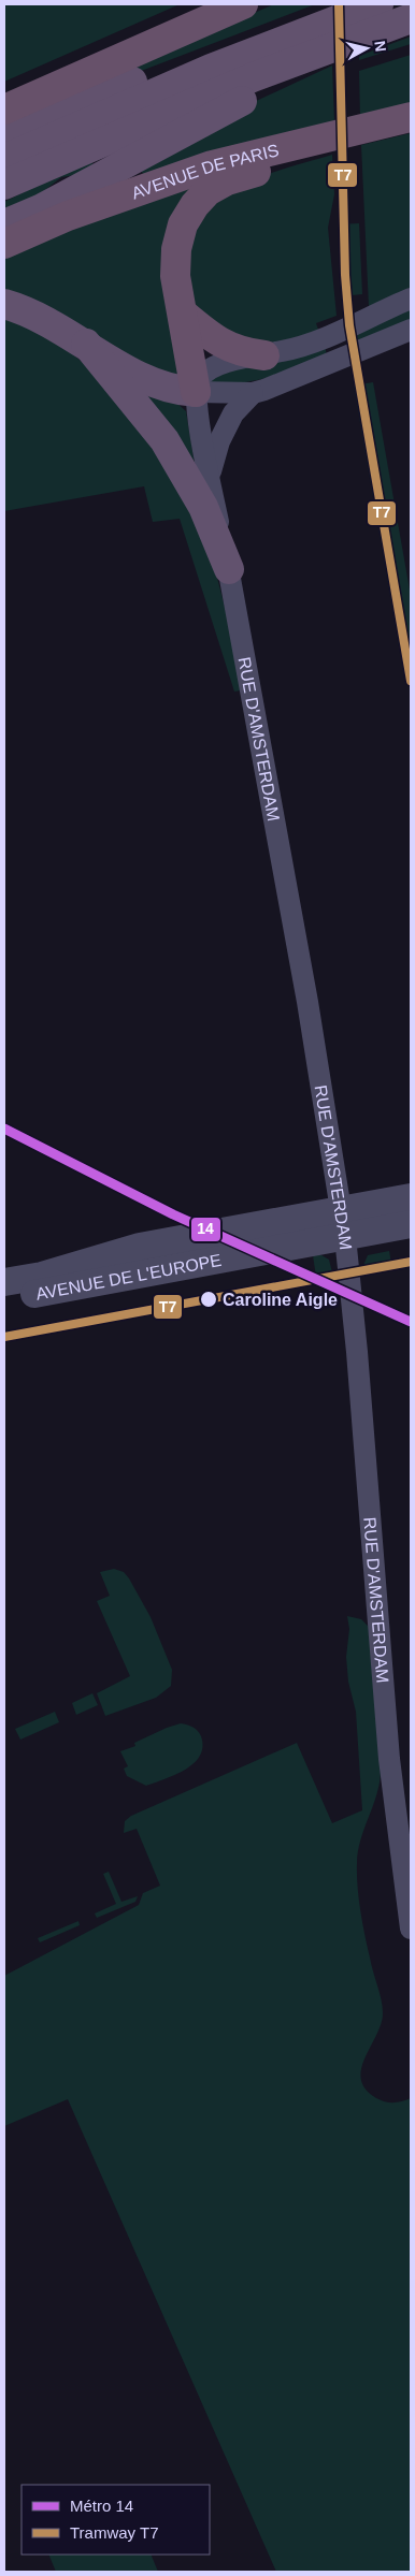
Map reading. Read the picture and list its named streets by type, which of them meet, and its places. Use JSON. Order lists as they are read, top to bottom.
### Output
{
  "streets": {
    "highway": ["AVENUE DE PARIS"],
    "street": ["RUE D'AMSTERDAM", "AVENUE DE L'EUROPE"]
  },
  "crossings": [
    ["RUE D'AMSTERDAM", "AVENUE DE L'EUROPE"]
  ],
  "places": ["Caroline Aigle"],
  "lines": ["tram line T7", "metro line 14"],
  "legend": ["Métro 14", "Tramway T7"],
  "north": "right"
}
